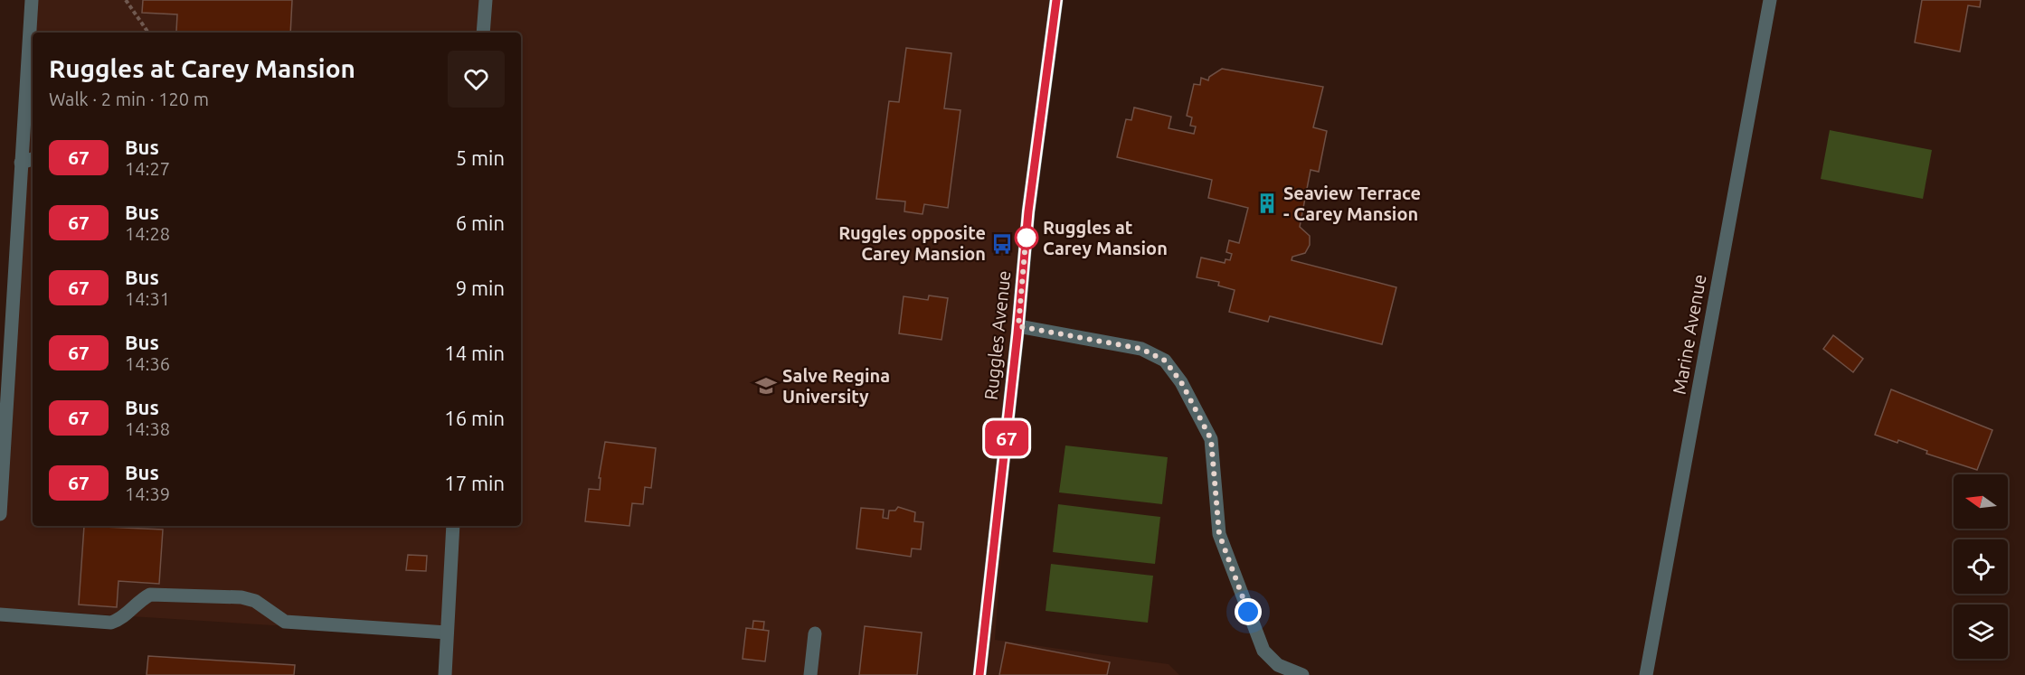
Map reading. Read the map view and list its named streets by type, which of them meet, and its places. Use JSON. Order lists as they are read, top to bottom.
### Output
{
  "streets": {
    "street": ["Marine Avenue", "Ruggles Avenue"]
  },
  "places": {
    "building": ["Seaview Terrace - Carey Mansion"],
    "other": ["Ruggles at Carey Mansion"],
    "bus stop": ["Ruggles opposite Carey Mansion"],
    "school or university": ["Salve Regina University"]
  },
  "lines": ["bus line 67"],
  "north": "left",
  "page": {
    "on_map": "67",
    "heading": ["Ruggles at Carey Mansion", "Walk · 2 min · 120 m"],
    "list": [
      {
        "mark": "67",
        "name": "Bus",
        "note": "14:27",
        "value": "5 min"
      },
      {
        "mark": "67",
        "name": "Bus",
        "note": "14:28",
        "value": "6 min"
      },
      {
        "mark": "67",
        "name": "Bus",
        "note": "14:31",
        "value": "9 min"
      },
      {
        "mark": "67",
        "name": "Bus",
        "note": "14:36",
        "value": "14 min"
      },
      {
        "mark": "67",
        "name": "Bus",
        "note": "14:38",
        "value": "16 min"
      },
      {
        "mark": "67",
        "name": "Bus",
        "note": "14:39",
        "value": "17 min"
      }
    ]
  }
}
